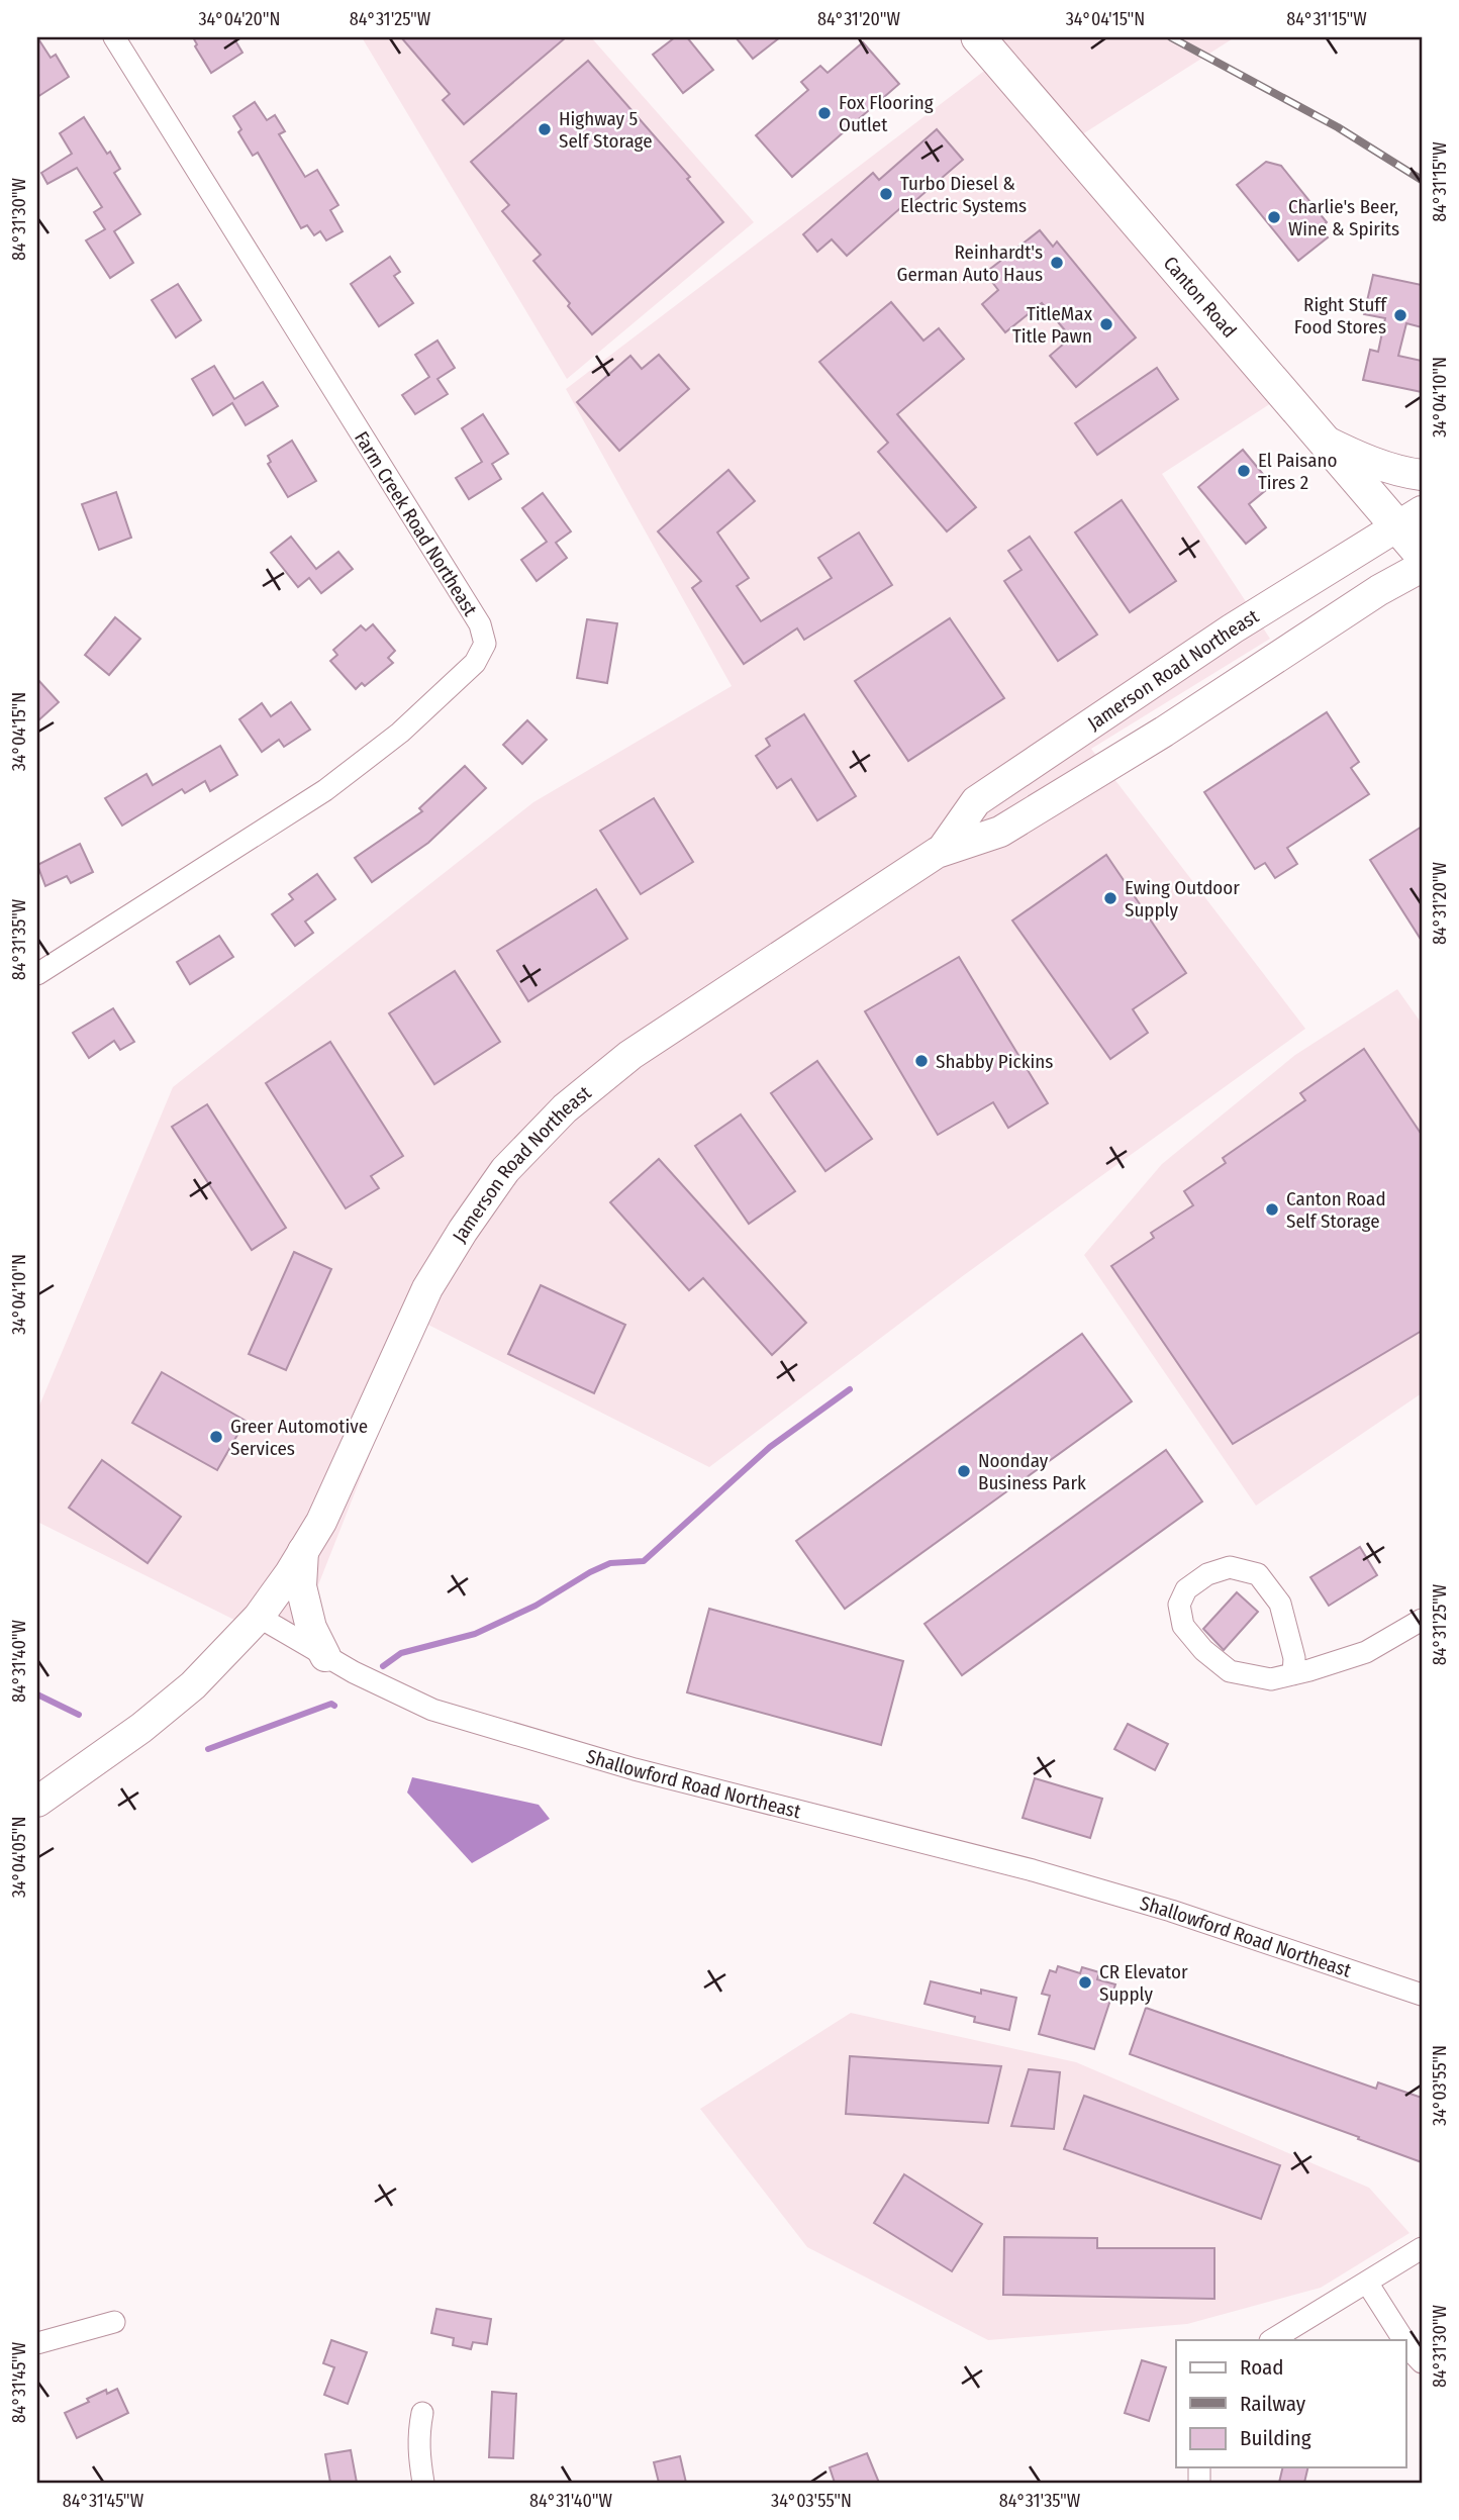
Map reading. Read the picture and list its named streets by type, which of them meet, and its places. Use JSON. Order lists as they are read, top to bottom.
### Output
{
  "streets": {
    "main road": ["Canton Road"],
    "street": ["Farm Creek Road Northeast", "Jamerson Road Northeast", "Shallowford Road Northeast"]
  },
  "crossings": [
    ["Canton Road", "Jamerson Road Northeast"],
    ["Jamerson Road Northeast", "Shallowford Road Northeast"]
  ],
  "places": [
    "Fox Flooring Outlet",
    "Highway 5 Self Storage",
    "Turbo Diesel & Electric Systems",
    "Charlie's Beer, Wine & Spirits",
    "Reinhardt's German Auto Haus",
    "Right Stuff Food Stores",
    "TitleMax Title Pawn",
    "El Paisano Tires 2",
    "Ewing Outdoor Supply",
    "Shabby Pickins",
    "Canton Road Self Storage",
    "Greer Automotive Services",
    "Noonday Business Park",
    "CR Elevator Supply"
  ],
  "legend": ["Road", "Railway", "Building"],
  "coordinates": [
    "34°04'20\"N",
    "84°31'25\"W",
    "84°31'20\"W",
    "34°04'15\"N",
    "84°31'15\"W",
    "84°31'30\"W",
    "34°04'10\"N",
    "84°31'35\"W",
    "84°31'40\"W",
    "34°04'05\"N",
    "34°03'55\"N",
    "84°31'45\"W"
  ]
}
